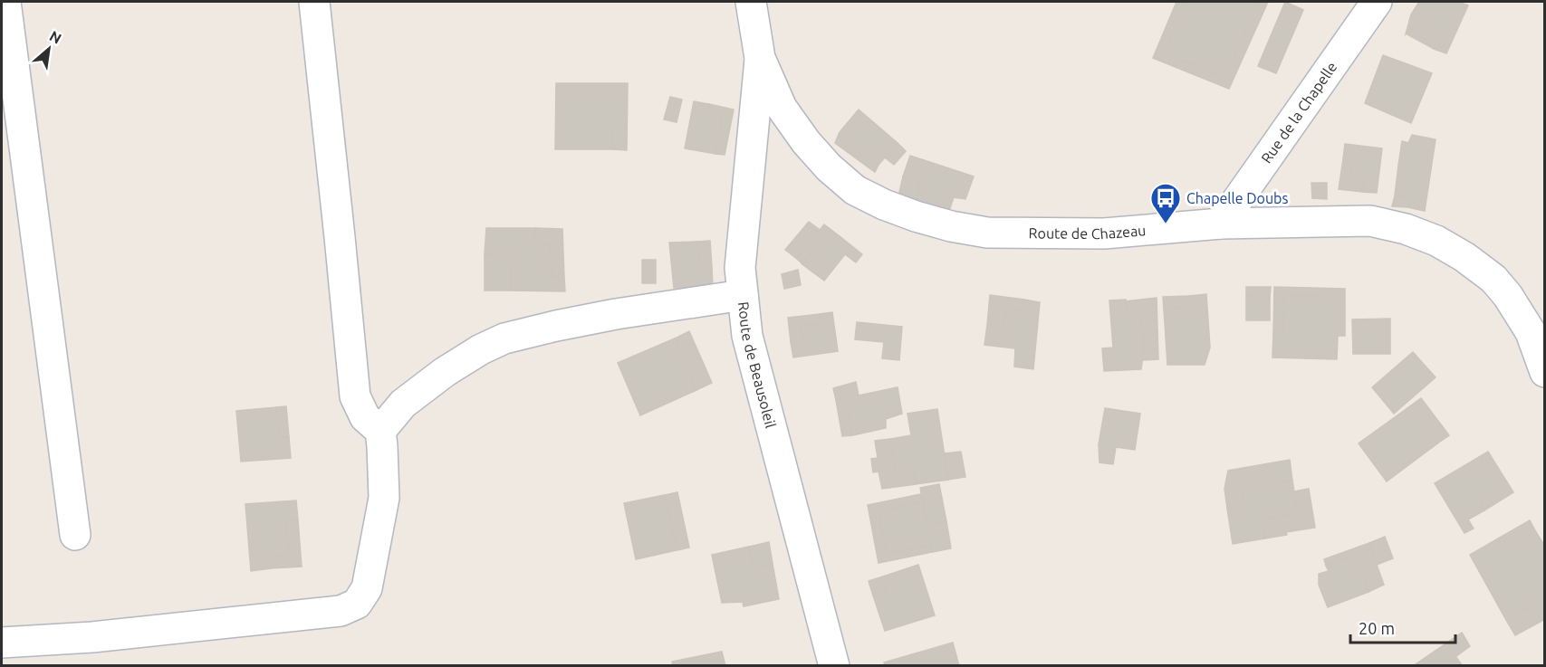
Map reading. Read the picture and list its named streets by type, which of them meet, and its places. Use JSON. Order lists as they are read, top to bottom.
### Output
{
  "streets": {
    "street": ["Rue de la Chapelle", "Route de Chazeau", "Route de Beausoleil"]
  },
  "crossings": [
    ["Rue de la Chapelle", "Route de Chazeau"],
    ["Route de Chazeau", "Route de Beausoleil"]
  ],
  "places": {
    "bus stop": ["Chapelle Doubs"]
  },
  "scale_bar": "20 m",
  "north": "top right"
}
